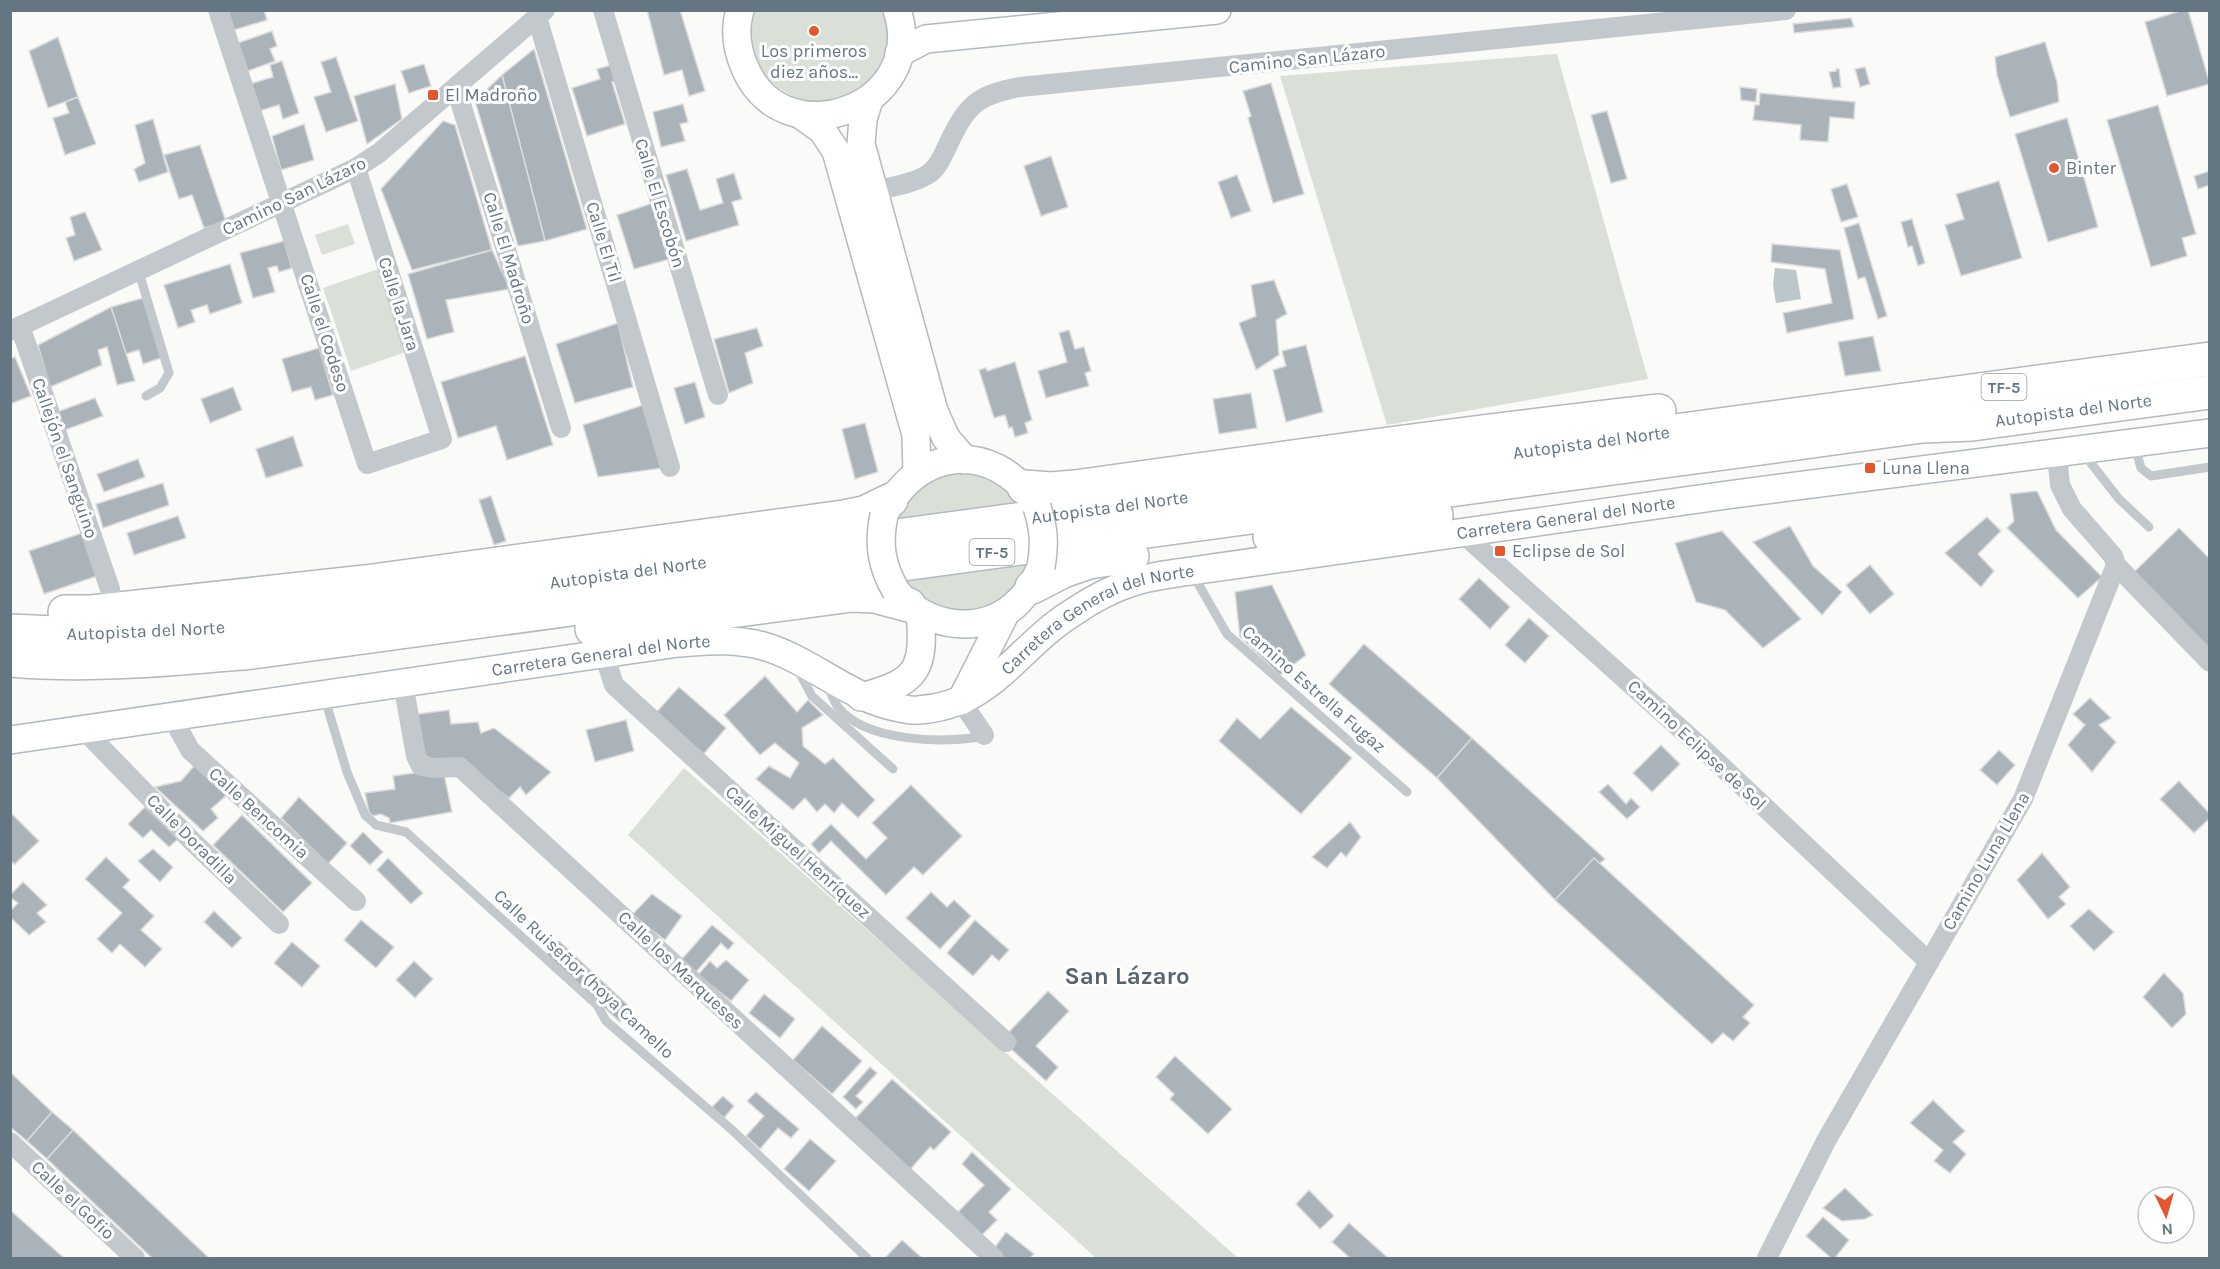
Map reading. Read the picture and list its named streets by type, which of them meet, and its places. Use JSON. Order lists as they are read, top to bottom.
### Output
{
  "streets": {
    "highway": ["TF-5", "Autopista del Norte"],
    "main road": ["Carretera General del Norte"],
    "street": [
      "Camino San Lázaro",
      "Calle El Escobón",
      "Calle El Til",
      "Calle El Madroño",
      "Calle la Jara",
      "Calle el Codeso",
      "Callejón el Sanguino",
      "Camino Eclipse de Sol",
      "Calle Bencomia",
      "Calle Doradilla",
      "Calle Miguel Henríquez",
      "Camino Luna Llena",
      "Calle los Marqueses",
      "Calle el Gofio"
    ],
    "lane": ["Camino Estrella Fugaz", "Calle Ruiseñor (hoya Camello"]
  },
  "crossings": [
    ["Camino San Lázaro", "Calle El Til"],
    ["Camino San Lázaro", "Calle El Madroño"],
    ["Camino San Lázaro", "Calle la Jara"],
    ["Camino San Lázaro", "Calle el Codeso"],
    ["Camino San Lázaro", "Callejón el Sanguino"],
    ["Calle la Jara", "Calle el Codeso"],
    ["Carretera General del Norte", "Camino Estrella Fugaz"],
    ["Carretera General del Norte", "Camino Eclipse de Sol"],
    ["Carretera General del Norte", "Calle Bencomia"],
    ["Carretera General del Norte", "Calle Doradilla"],
    ["Carretera General del Norte", "Calle Miguel Henríquez"],
    ["Carretera General del Norte", "Calle los Marqueses"],
    ["Carretera General del Norte", "Calle Ruiseñor (hoya Camello"],
    ["Camino Eclipse de Sol", "Camino Luna Llena"]
  ],
  "districts": ["San Lázaro"],
  "places": {
    "other": ["Los primeros diez años...", "Binter"],
    "transit": ["El Madroño", "Luna Llena", "Eclipse de Sol"]
  },
  "north": "bottom"
}
